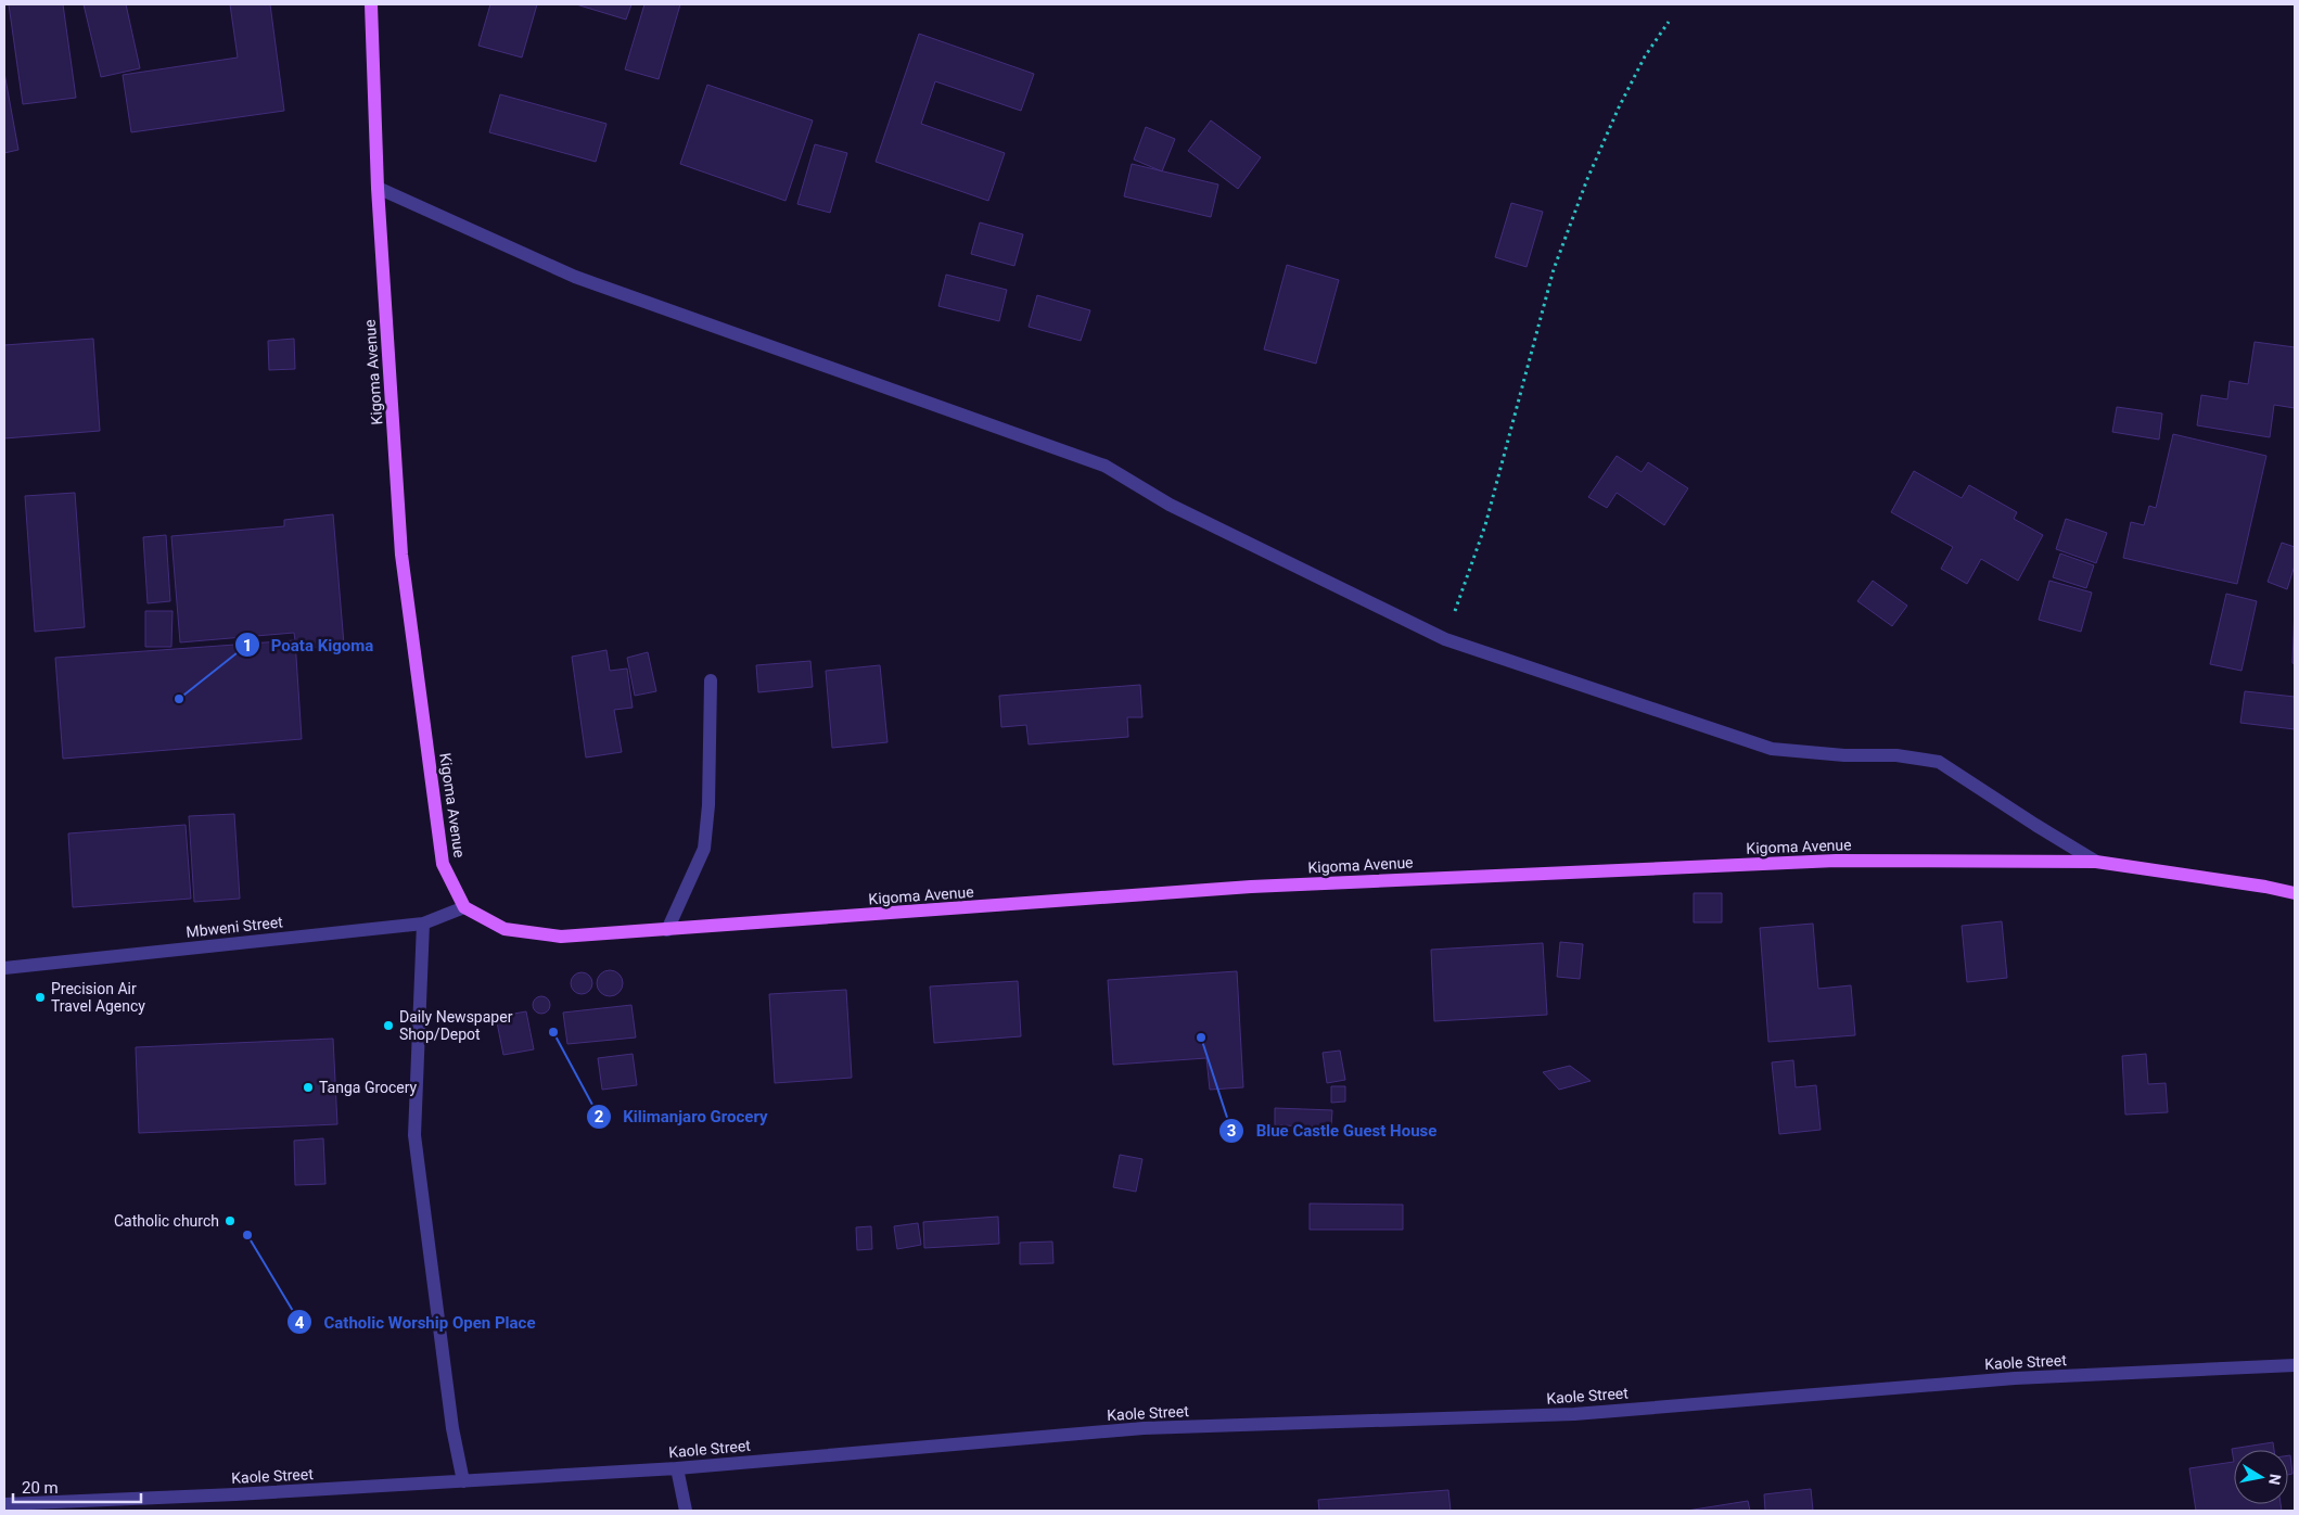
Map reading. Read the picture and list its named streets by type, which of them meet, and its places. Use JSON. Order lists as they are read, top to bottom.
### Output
{
  "streets": {
    "main road": ["Kigoma Avenue"],
    "street": ["Mbweni Street", "Kaole Street"]
  },
  "crossings": [
    ["Kigoma Avenue", "Mbweni Street"]
  ],
  "places": [
    "Poata Kigoma",
    "Precision Air Travel Agency",
    "Daily Newspaper Shop/Depot",
    "Kilimanjaro Grocery",
    "Blue Castle Guest House",
    "Tanga Grocery",
    "Catholic church",
    "Catholic Worship Open Place"
  ],
  "scale_bar": "20 m",
  "north": "right"
}
